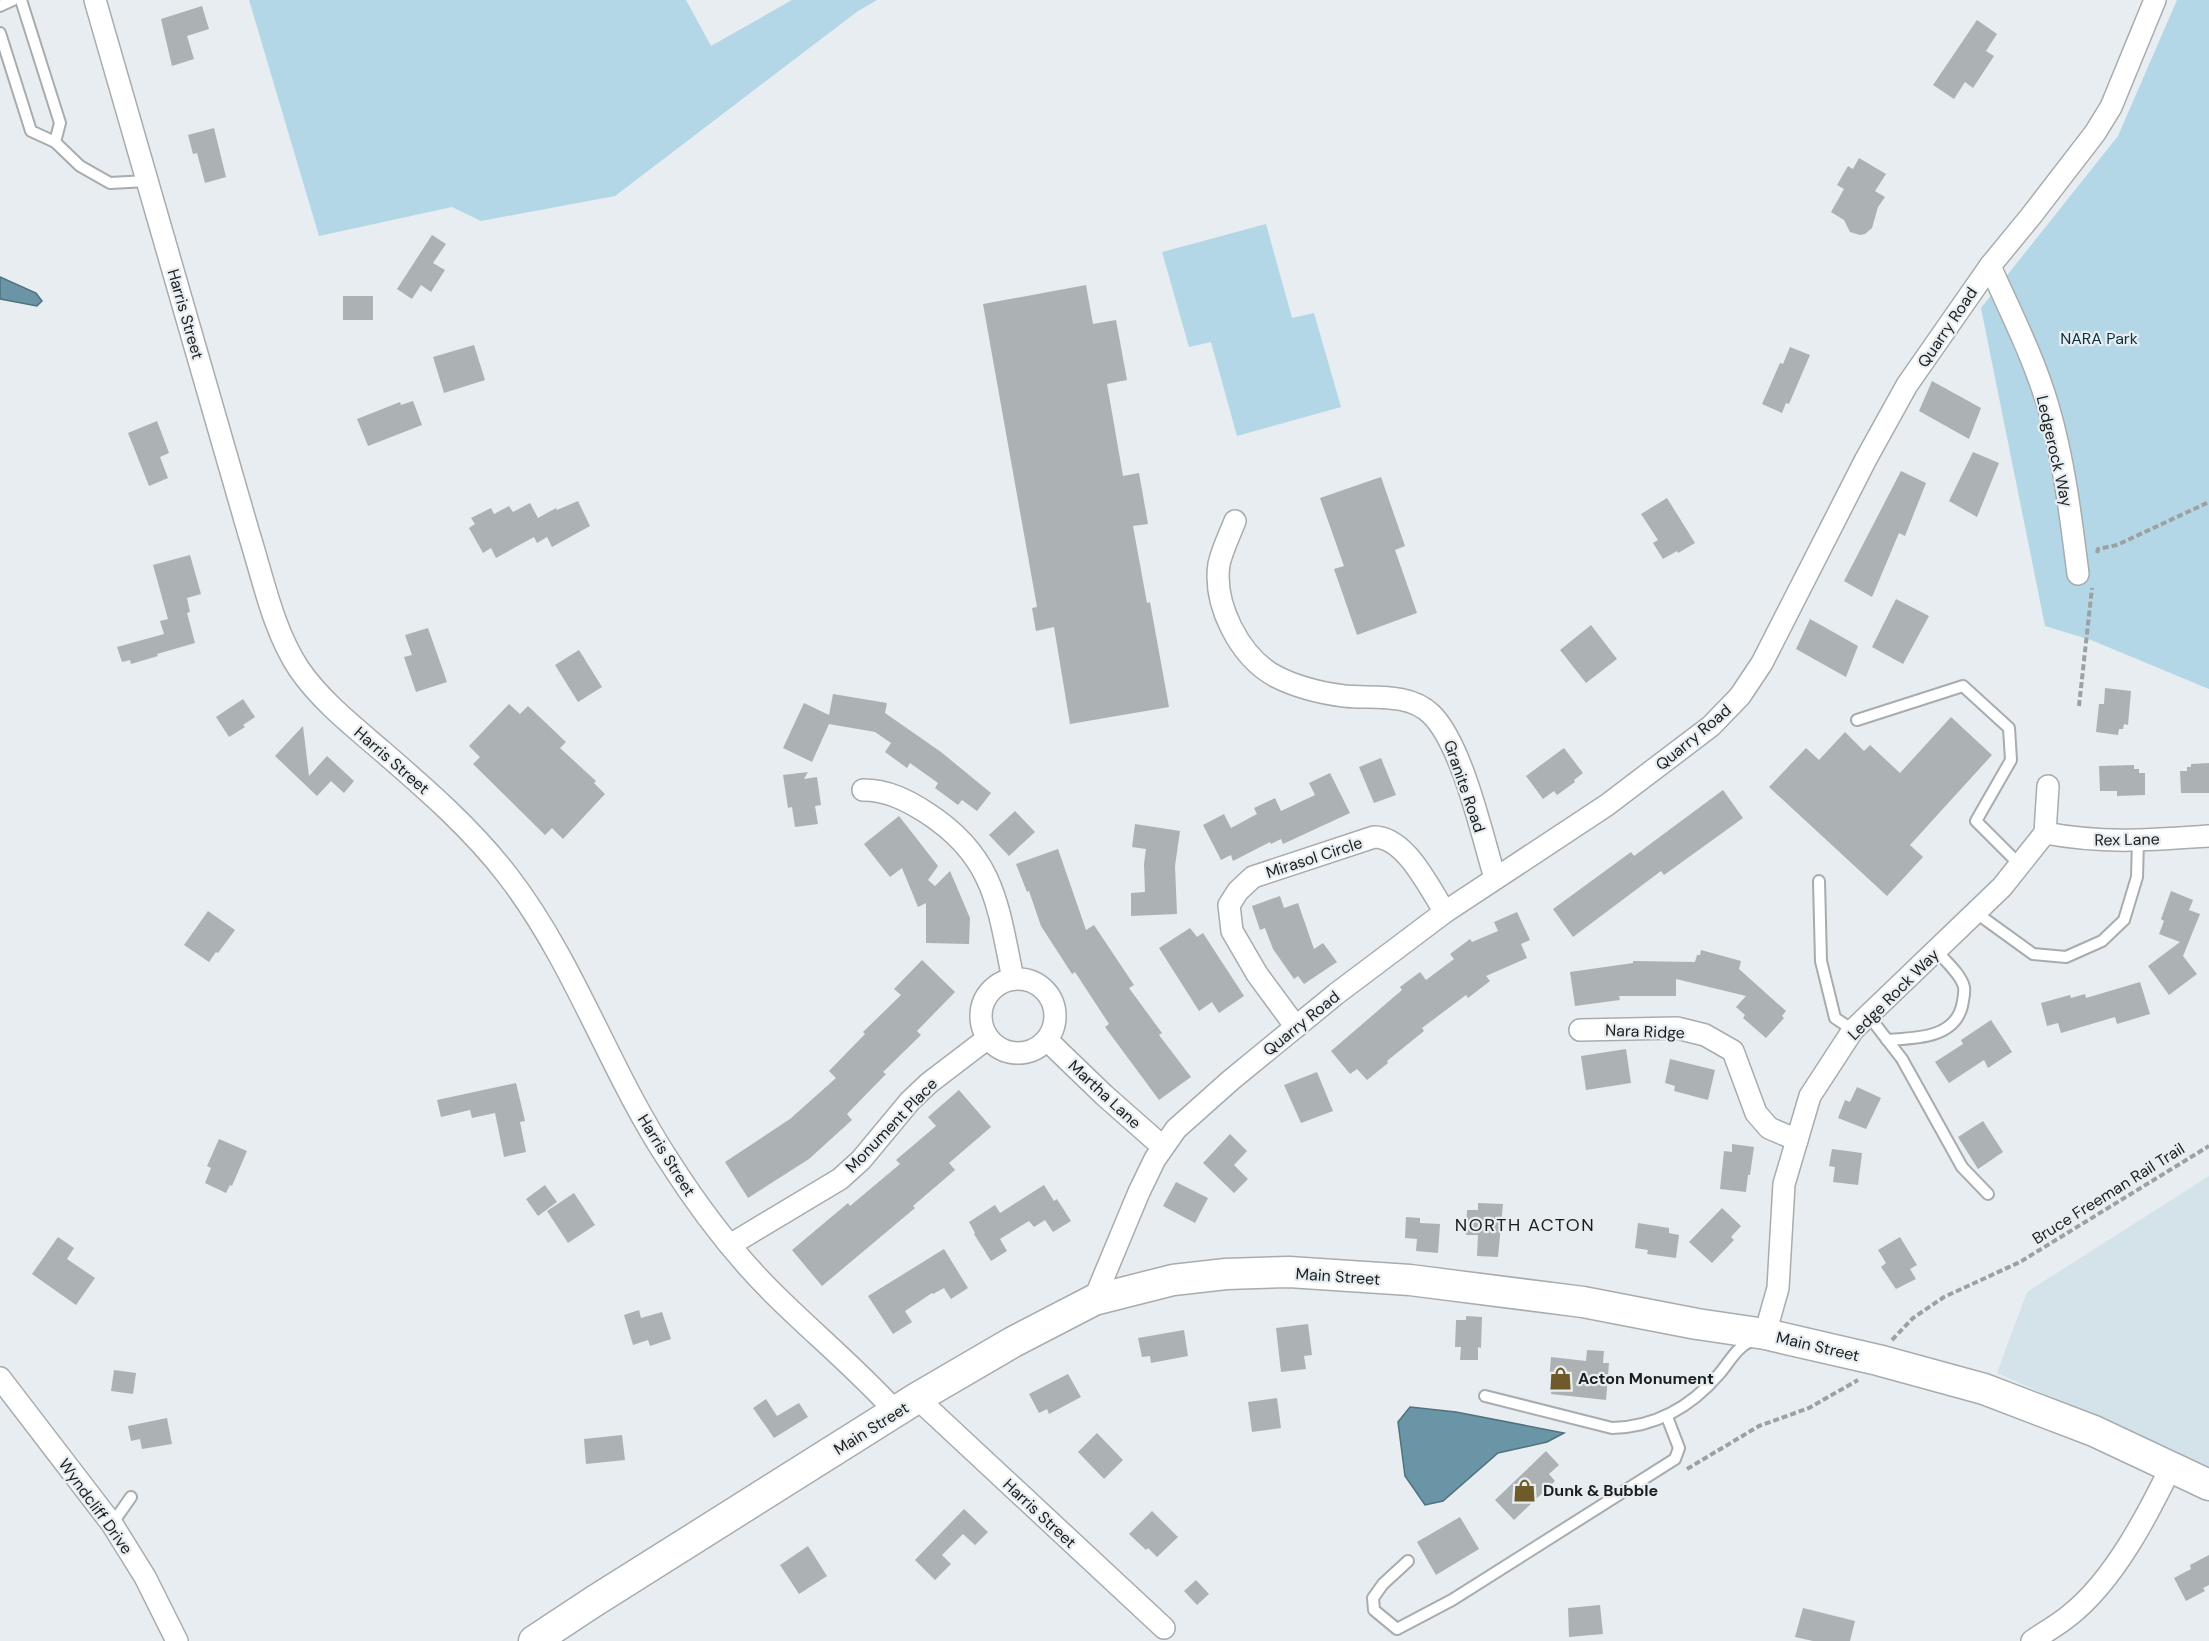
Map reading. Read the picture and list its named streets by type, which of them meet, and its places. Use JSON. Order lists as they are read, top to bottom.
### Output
{
  "streets": {
    "main road": ["Main Street"],
    "street": [
      "Harris Street",
      "Quarry Road",
      "Ledgerock Way",
      "Granite Road",
      "Rex Lane",
      "Mirasol Circle",
      "Ledge Rock Way",
      "Nara Ridge",
      "Martha Lane",
      "Monument Place",
      "Wyndcliff Drive"
    ],
    "path": ["Bruce Freeman Rail Trail"]
  },
  "crossings": [
    ["Harris Street", "Monument Place"],
    ["Harris Street", "Main Street"],
    ["Quarry Road", "Ledgerock Way"],
    ["Quarry Road", "Granite Road"],
    ["Quarry Road", "Mirasol Circle"],
    ["Quarry Road", "Martha Lane"],
    ["Quarry Road", "Main Street"],
    ["Rex Lane", "Ledge Rock Way"],
    ["Ledge Rock Way", "Nara Ridge"],
    ["Ledge Rock Way", "Main Street"],
    ["Martha Lane", "Monument Place"]
  ],
  "districts": ["NORTH ACTON"],
  "parks": ["NARA Park"],
  "places": {
    "shop": ["Acton Monument", "Dunk & Bubble"]
  }
}
